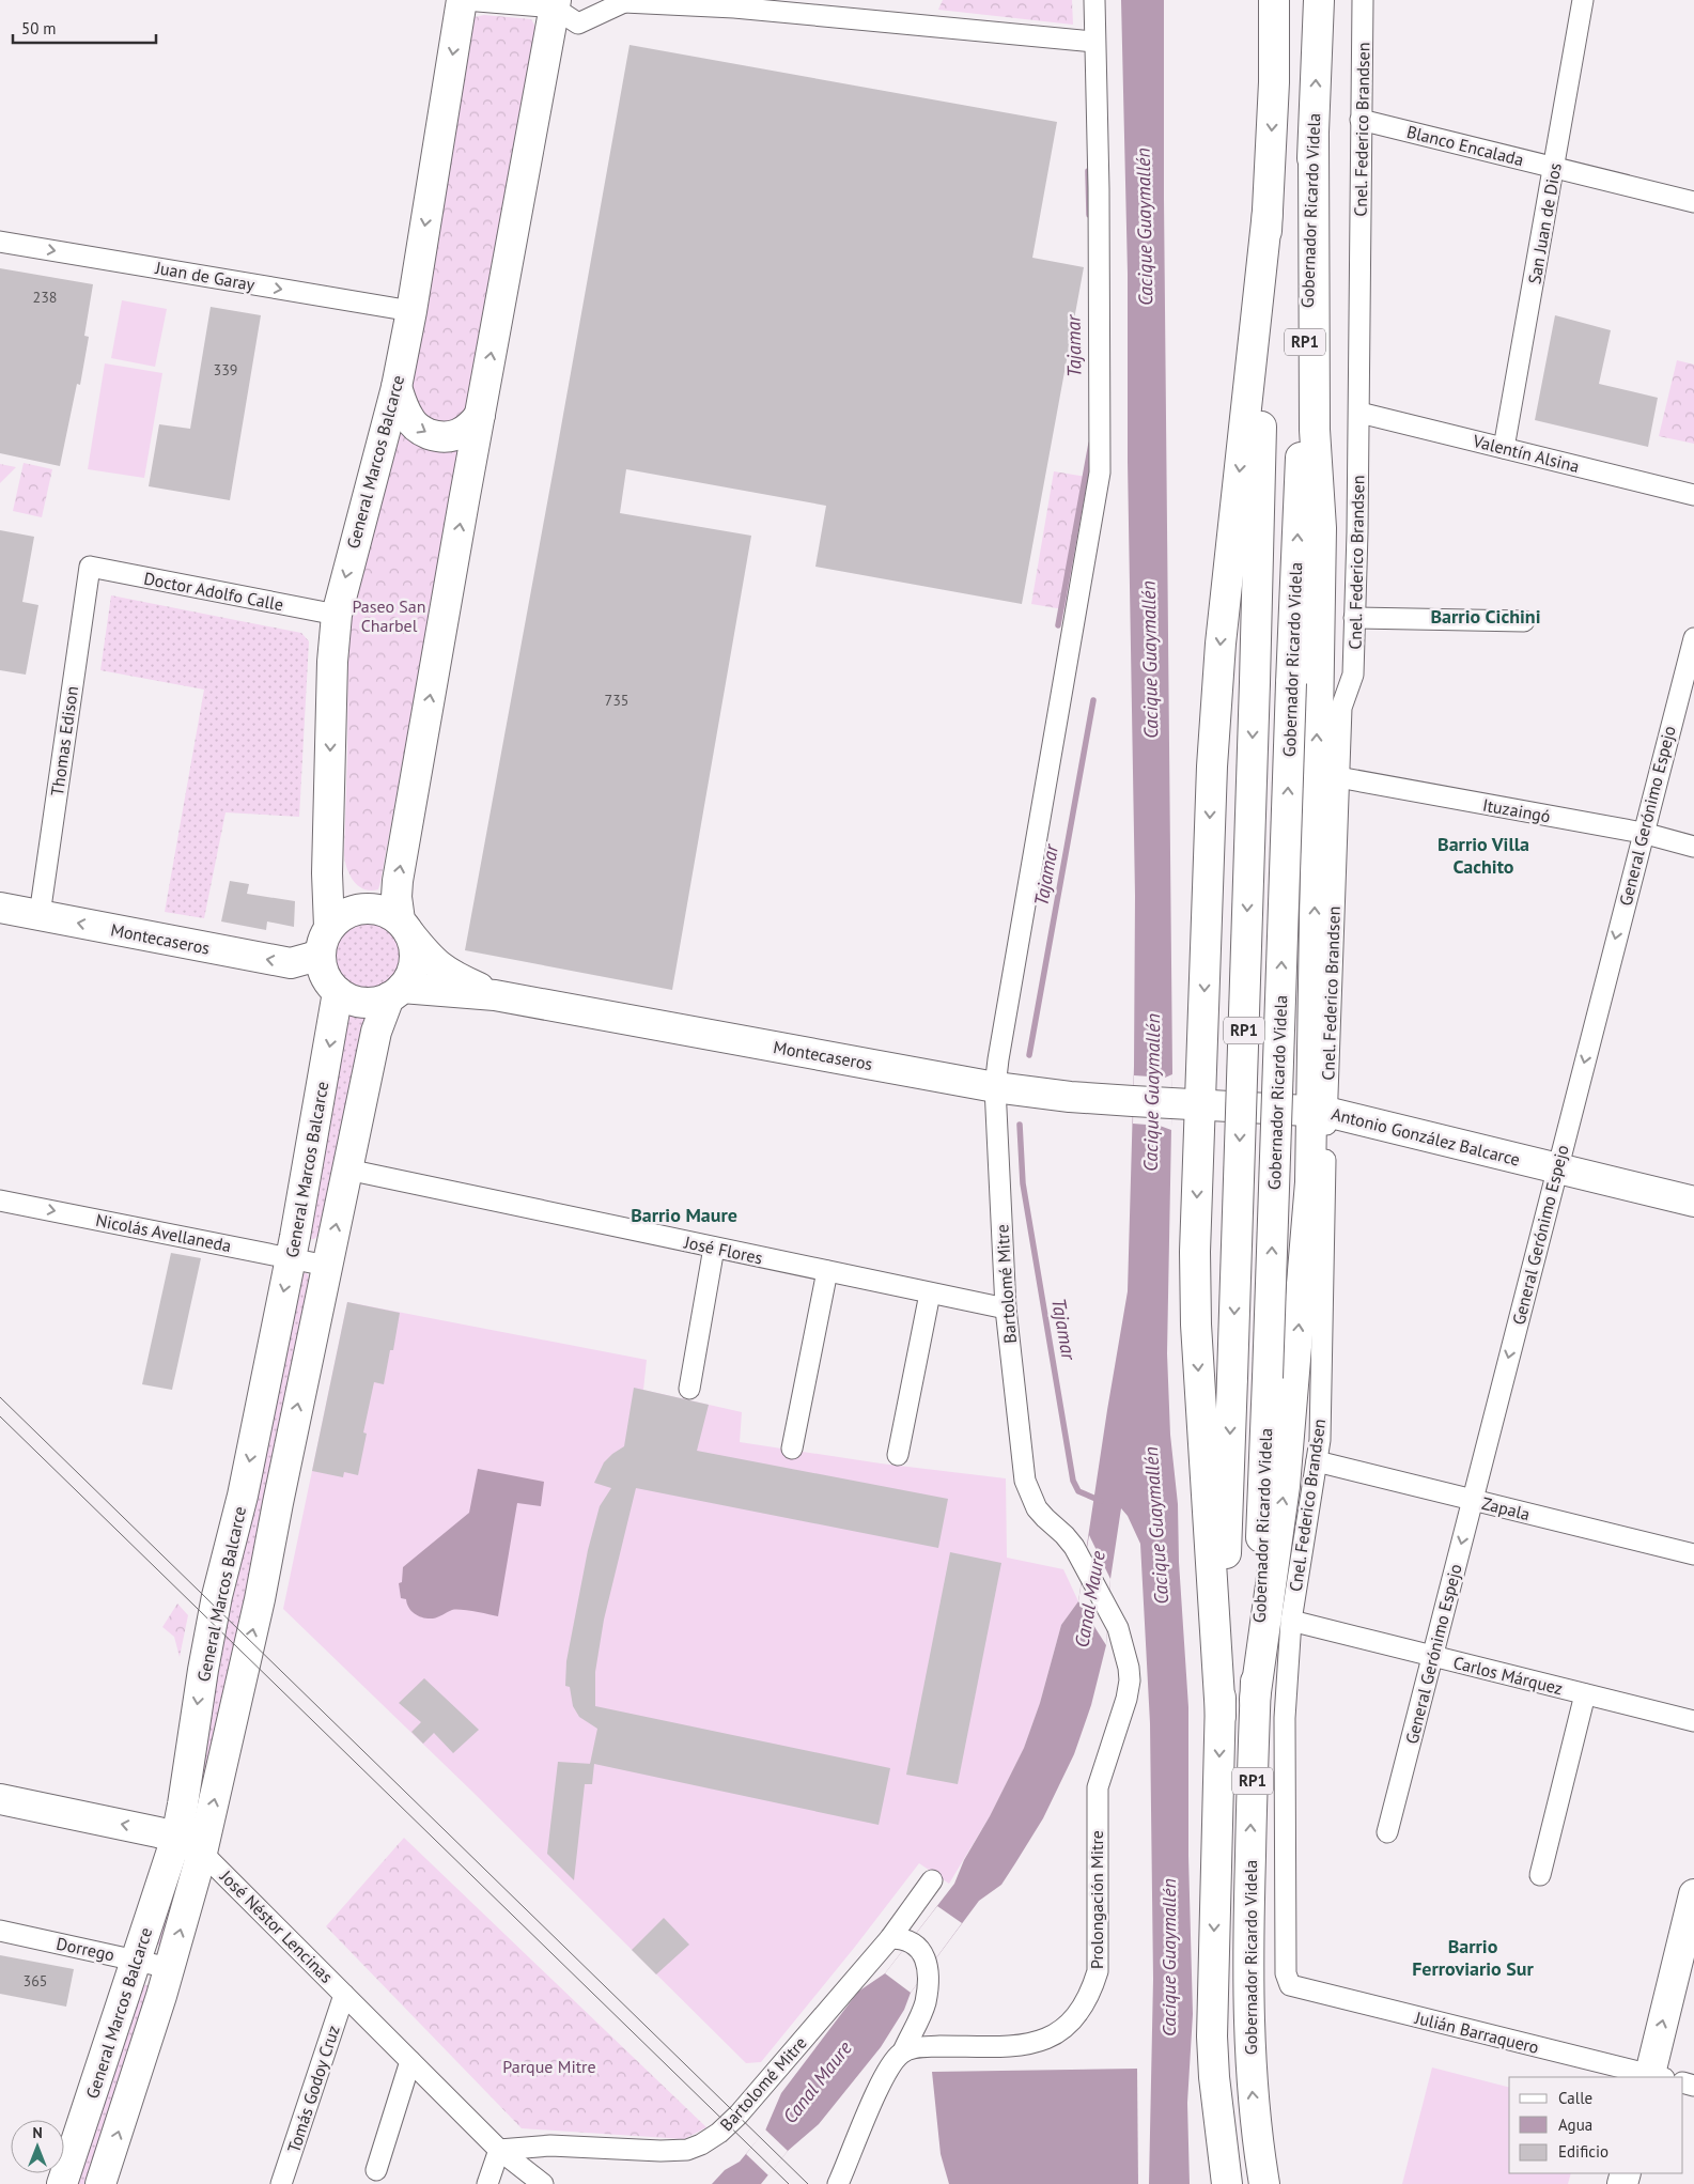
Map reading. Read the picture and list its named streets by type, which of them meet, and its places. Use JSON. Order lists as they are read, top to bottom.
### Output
{
  "streets": {
    "main road": [
      "Gobernador Ricardo Videla",
      "RP1",
      "General Marcos Balcarce",
      "Montecaseros",
      "Antonio González Balcarce",
      "José Néstor Lencinas"
    ],
    "street": [
      "Cnel. Federico Brandsen",
      "Blanco Encalada",
      "San Juan de Dios",
      "Juan de Garay",
      "Valentín Alsina",
      "Doctor Adolfo Calle",
      "Thomas Edison",
      "Ituzaingó",
      "General Gerónimo Espejo",
      "Nicolás Avellaneda",
      "José Flores",
      "Bartolomé Mitre",
      "Zapala",
      "Carlos Márquez",
      "Prolongación Mitre",
      "Dorrego",
      "Julián Barraquero",
      "Tomás Godoy Cruz"
    ]
  },
  "crossings": [
    ["Cnel. Federico Brandsen", "Blanco Encalada"],
    ["Cnel. Federico Brandsen", "Valentín Alsina"],
    ["Cnel. Federico Brandsen", "Ituzaingó"],
    ["Cnel. Federico Brandsen", "Antonio González Balcarce"],
    ["Cnel. Federico Brandsen", "Zapala"],
    ["Cnel. Federico Brandsen", "Carlos Márquez"],
    ["Cnel. Federico Brandsen", "Julián Barraquero"],
    ["Blanco Encalada", "San Juan de Dios"],
    ["San Juan de Dios", "Valentín Alsina"],
    ["Juan de Garay", "General Marcos Balcarce"],
    ["General Marcos Balcarce", "Doctor Adolfo Calle"],
    ["General Marcos Balcarce", "Montecaseros"],
    ["General Marcos Balcarce", "Nicolás Avellaneda"],
    ["General Marcos Balcarce", "José Flores"],
    ["General Marcos Balcarce", "José Néstor Lencinas"],
    ["General Marcos Balcarce", "Dorrego"],
    ["Doctor Adolfo Calle", "Thomas Edison"],
    ["Thomas Edison", "Montecaseros"],
    ["Ituzaingó", "General Gerónimo Espejo"],
    ["General Gerónimo Espejo", "Antonio González Balcarce"],
    ["General Gerónimo Espejo", "Zapala"],
    ["General Gerónimo Espejo", "Carlos Márquez"],
    ["Montecaseros", "Antonio González Balcarce"],
    ["Montecaseros", "Bartolomé Mitre"],
    ["José Flores", "Bartolomé Mitre"],
    ["Bartolomé Mitre", "Prolongación Mitre"],
    ["Bartolomé Mitre", "José Néstor Lencinas"],
    ["José Néstor Lencinas", "Tomás Godoy Cruz"]
  ],
  "one_way": ["Juan de Garay", "General Gerónimo Espejo", "Nicolás Avellaneda"],
  "districts": [
    "Barrio Cichini",
    "Barrio Villa Cachito",
    "Barrio Maure",
    "Barrio Ferroviario Sur"
  ],
  "water": ["Cacique Guaymallén", "Tajamar", "Canal Maure"],
  "parks": ["Paseo San Charbel", "Parque Mitre"],
  "house_numbers": [
    "238",
    "339",
    "735",
    "365"
  ],
  "legend": ["Calle", "Agua", "Edificio"],
  "scale_bar": "50 m",
  "north": "top"
}
